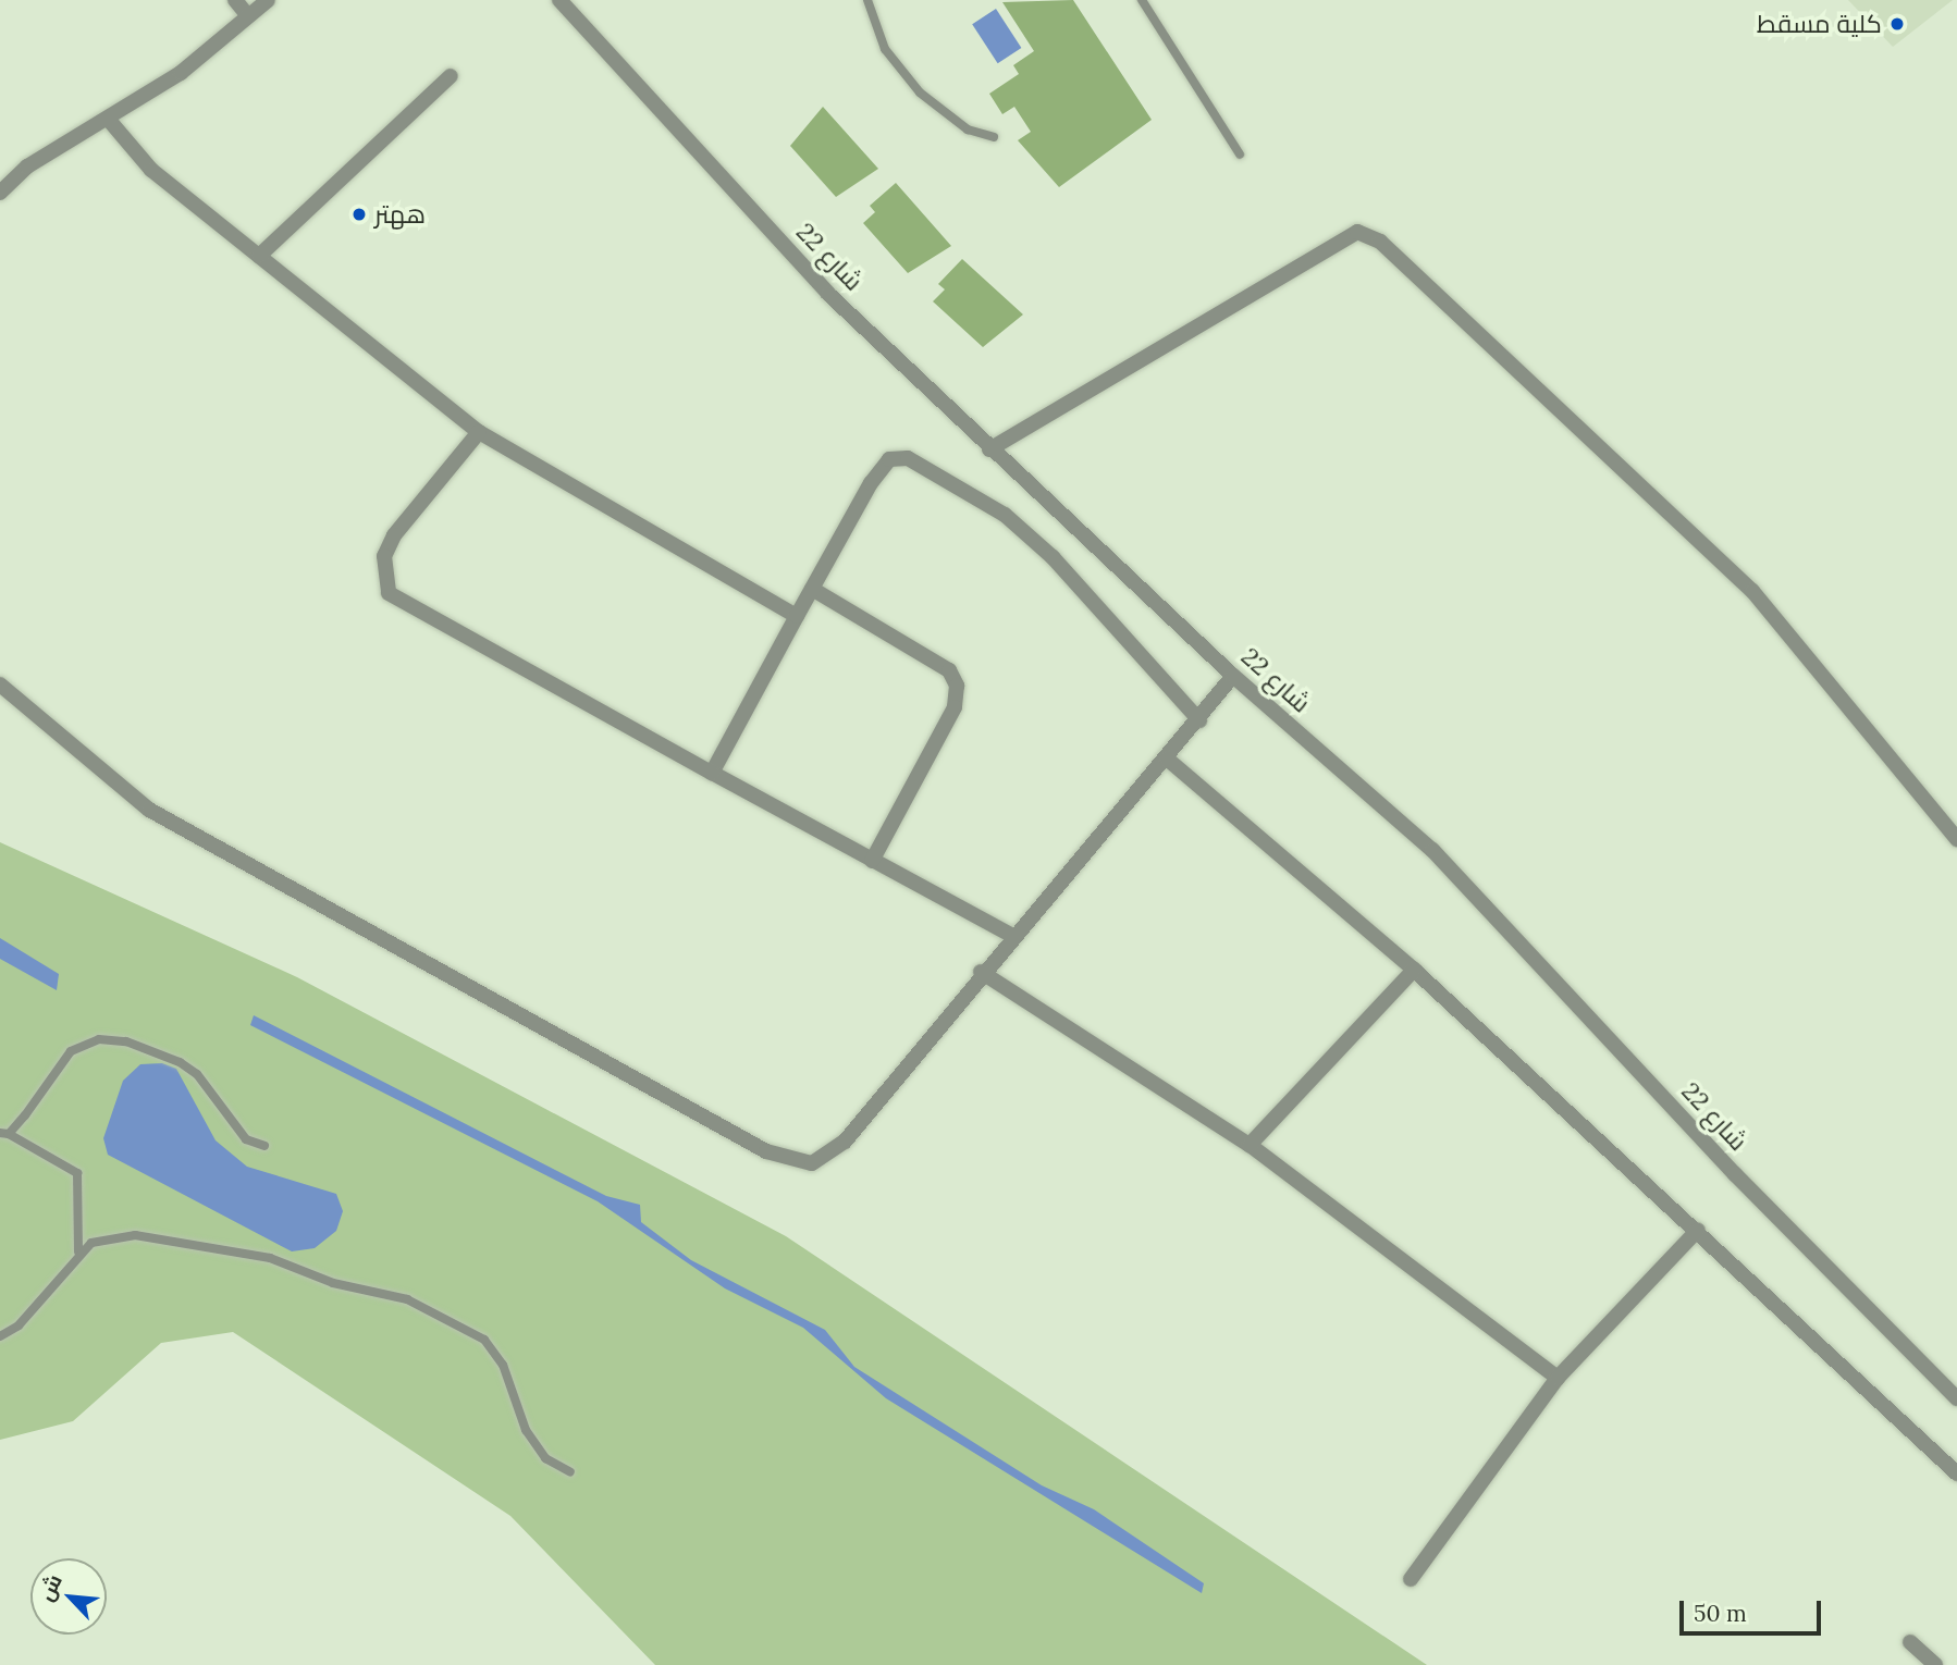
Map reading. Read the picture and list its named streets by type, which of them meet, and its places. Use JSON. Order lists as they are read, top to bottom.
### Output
{
  "streets": {
    "street": ["شارع 22"]
  },
  "places": ["كلية مسقط", "ههتر"],
  "scale_bar": "50 m",
  "north": "top left"
}
